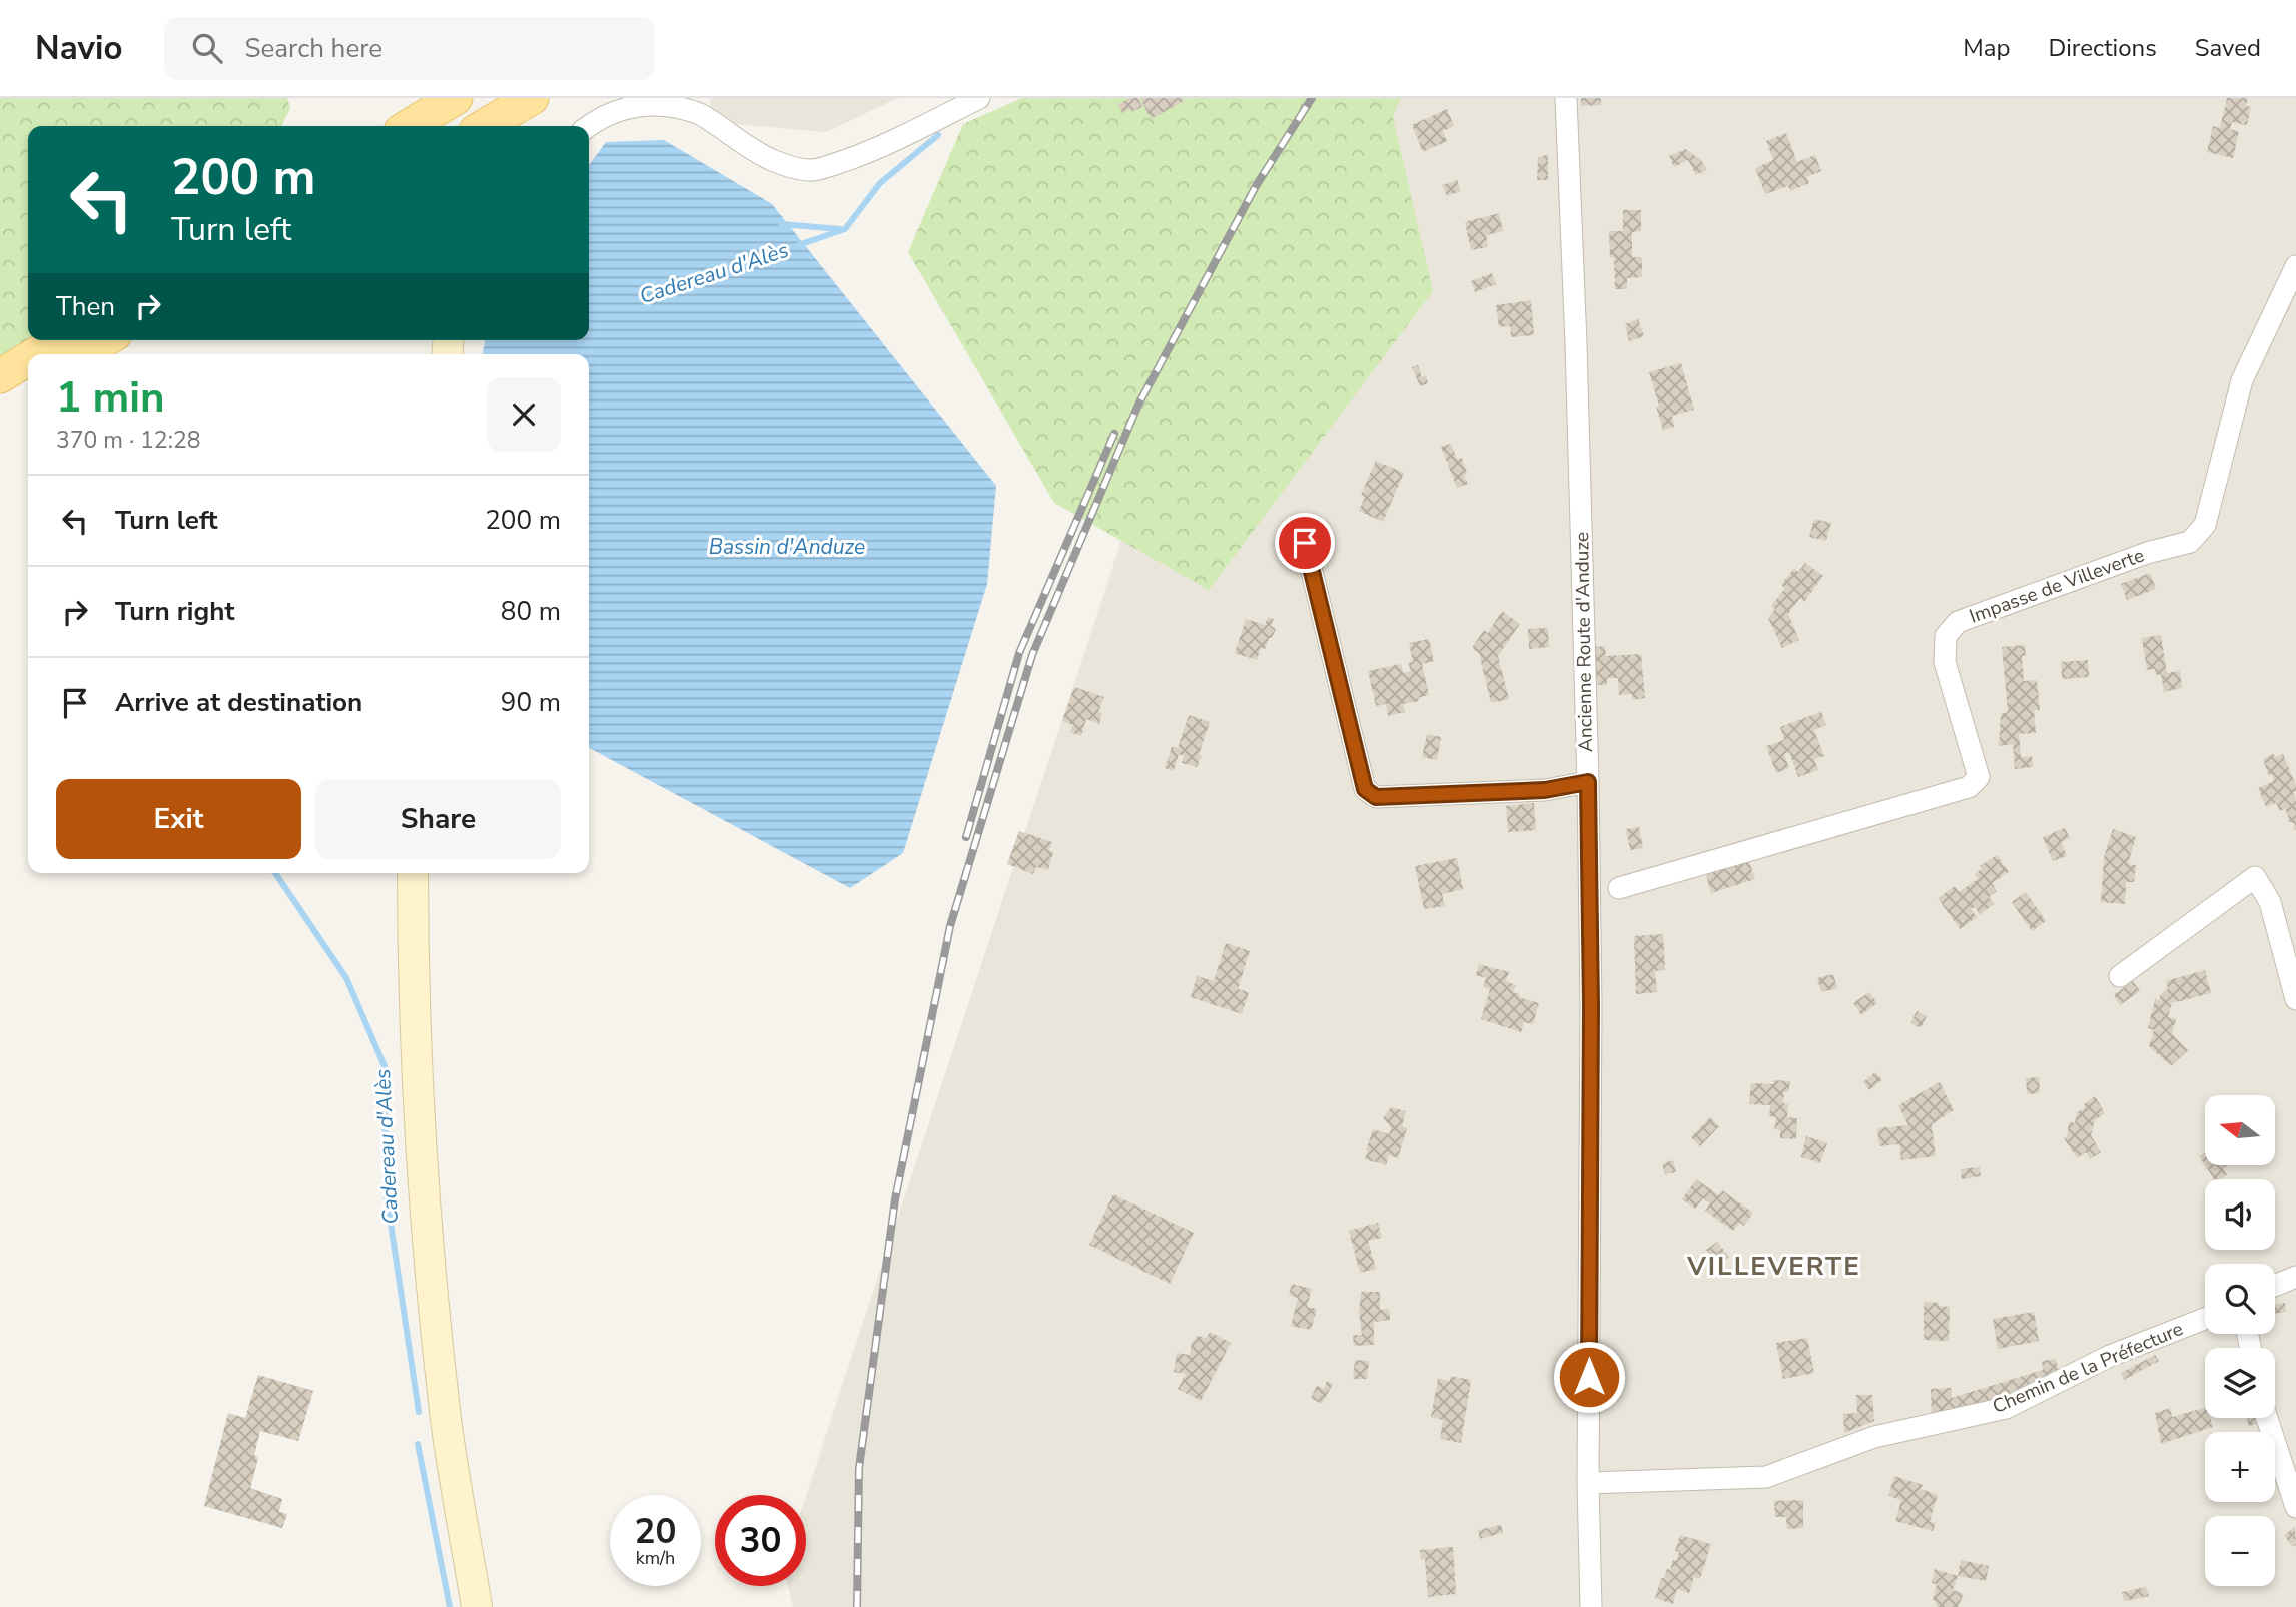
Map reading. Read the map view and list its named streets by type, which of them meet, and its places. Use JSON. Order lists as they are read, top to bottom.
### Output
{
  "streets": {
    "street": ["Impasse de Villeverte", "Ancienne Route d'Anduze", "Chemin de la Préfecture"]
  },
  "crossings": [
    ["Ancienne Route d'Anduze", "Chemin de la Préfecture"]
  ],
  "districts": ["VILLEVERTE"],
  "water": ["Cadereau d'Alès", "Bassin d'Anduze"],
  "north": "left",
  "page": {
    "header": "Navio",
    "search": "Search here",
    "nav": ["Map", "Directions", "Saved"],
    "turn": ["200 m", "Turn left"],
    "then": "Then",
    "heading": ["1 min", "370 m · 12:28"],
    "list": [
      {
        "name": "Turn left",
        "value": "200 m"
      },
      {
        "name": "Turn right",
        "value": "80 m"
      },
      {
        "name": "Arrive at destination",
        "value": "90 m"
      }
    ],
    "buttons": ["Exit", "Share"],
    "map_buttons": ["+", "−"],
    "speed": "20 km/h",
    "limit": "30"
  }
}
